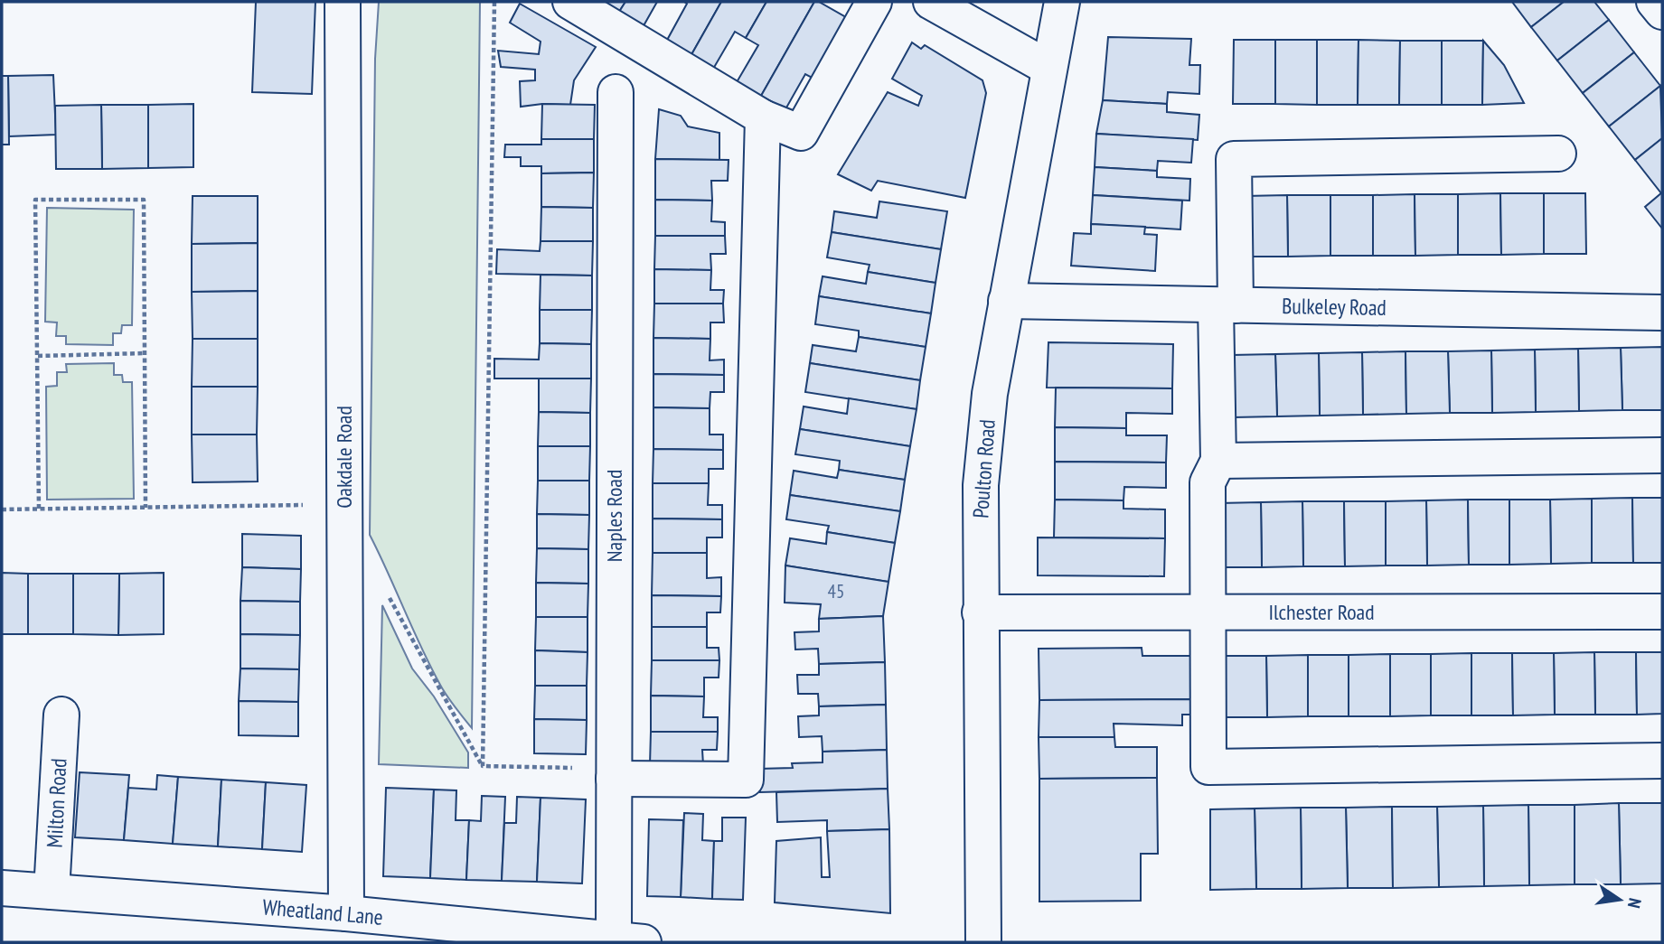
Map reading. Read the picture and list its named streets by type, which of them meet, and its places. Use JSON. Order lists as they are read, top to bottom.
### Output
{
  "streets": {
    "street": [
      "Bulkeley Road",
      "Oakdale Road",
      "Poulton Road",
      "Naples Road",
      "Ilchester Road",
      "Milton Road",
      "Wheatland Lane"
    ]
  },
  "crossings": [
    ["Bulkeley Road", "Poulton Road"],
    ["Oakdale Road", "Wheatland Lane"],
    ["Poulton Road", "Ilchester Road"],
    ["Naples Road", "Wheatland Lane"],
    ["Milton Road", "Wheatland Lane"]
  ],
  "house_numbers": ["45"],
  "north": "right"
}
